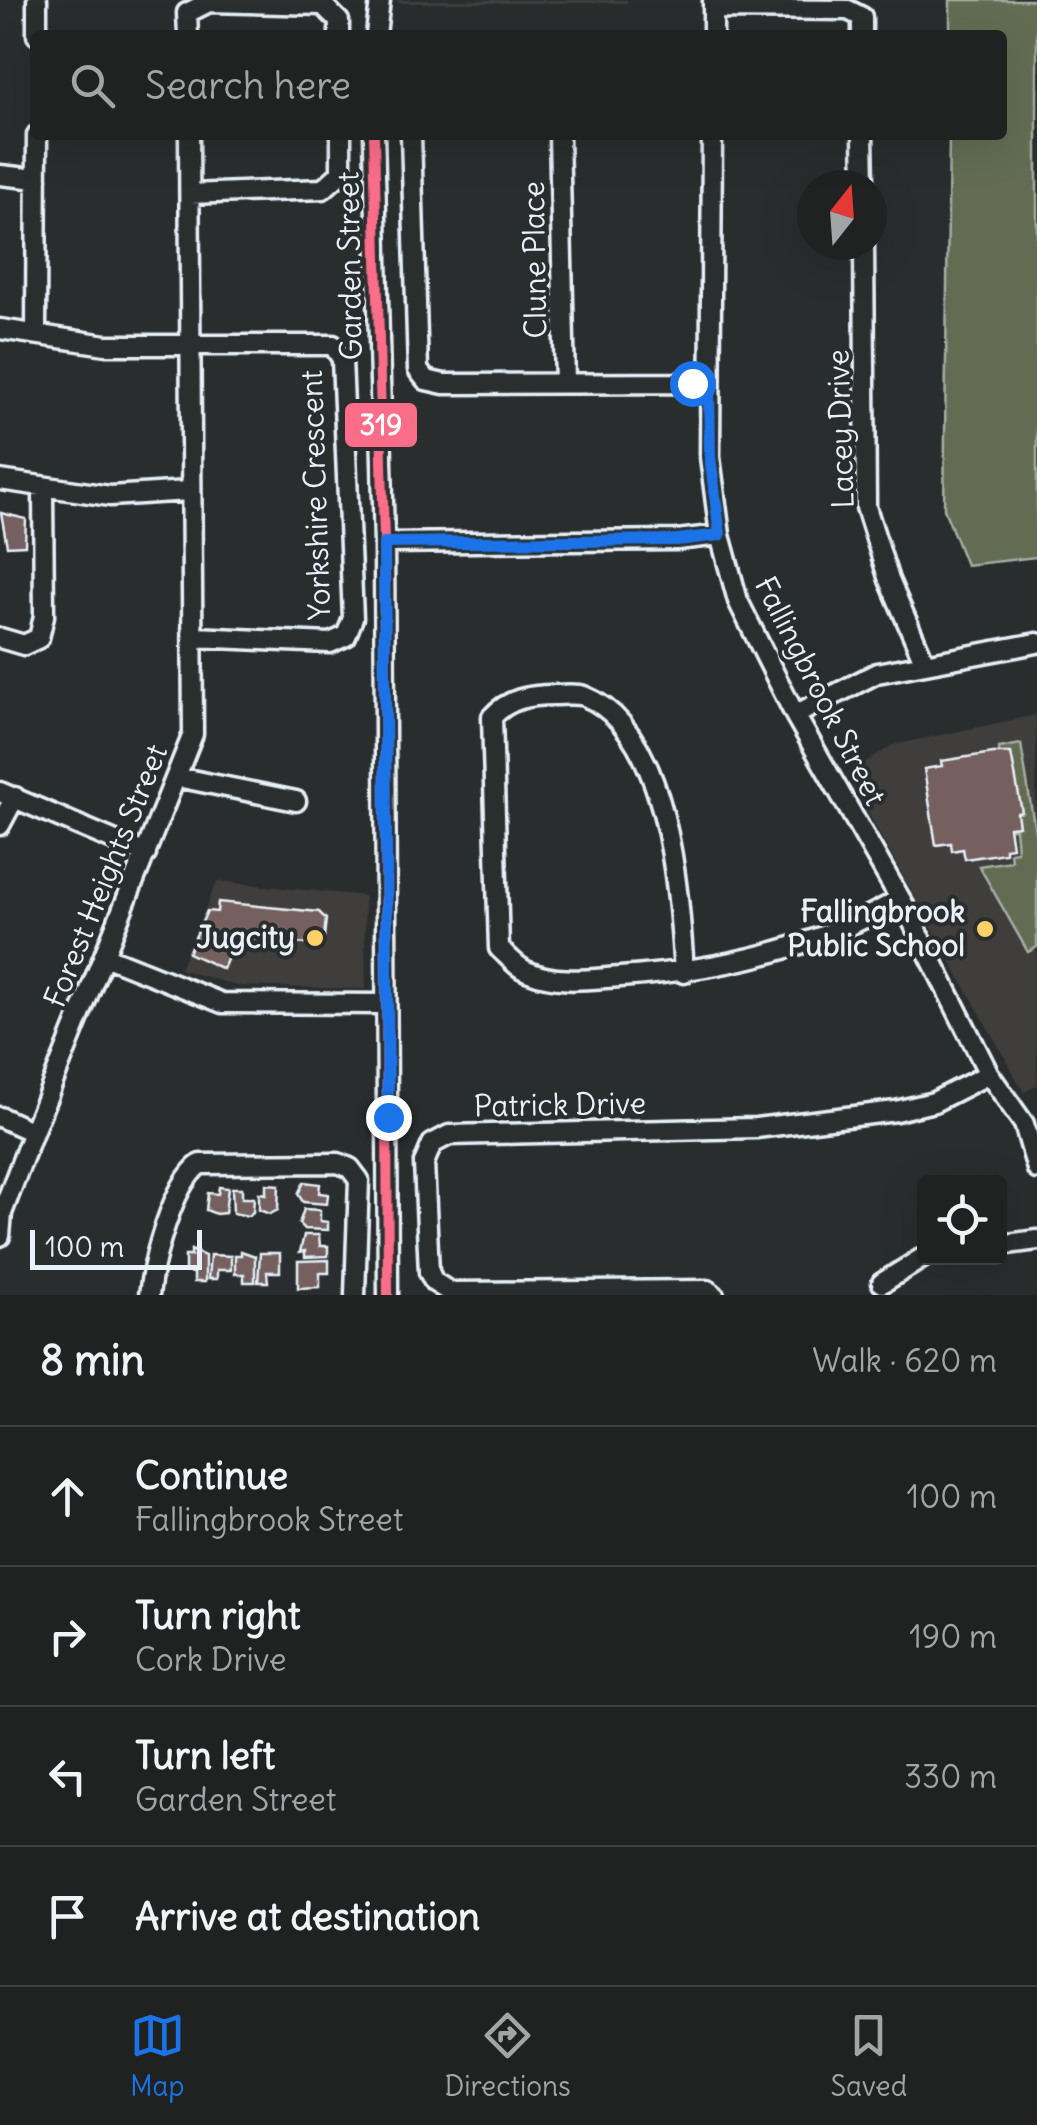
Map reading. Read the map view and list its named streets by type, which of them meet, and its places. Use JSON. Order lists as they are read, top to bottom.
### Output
{
  "streets": {
    "street": [
      "Clune Place",
      "Garden Street",
      "Lacey Drive",
      "Yorkshire Crescent",
      "Fallingbrook Street",
      "Forest Heights Street",
      "Patrick Drive"
    ]
  },
  "crossings": [
    ["Clune Place", "Fallingbrook Street"],
    ["Yorkshire Crescent", "Forest Heights Street"],
    ["Fallingbrook Street", "Patrick Drive"]
  ],
  "places": ["Fallingbrook Public School", "Jugcity"],
  "lines": ["transit line 319"],
  "scale_bar": "100 m",
  "north": "top",
  "page": {
    "search": "Search here",
    "scale": "100 m",
    "heading": ["8 min", "Walk · 620 m"],
    "list": [
      ["Continue", "Fallingbrook Street", "100 m"],
      ["Turn right", "Cork Drive", "190 m"],
      ["Turn left", "Garden Street", "330 m"],
      "Arrive at destination"
    ],
    "nav": ["Map", "Directions", "Saved"]
  }
}
